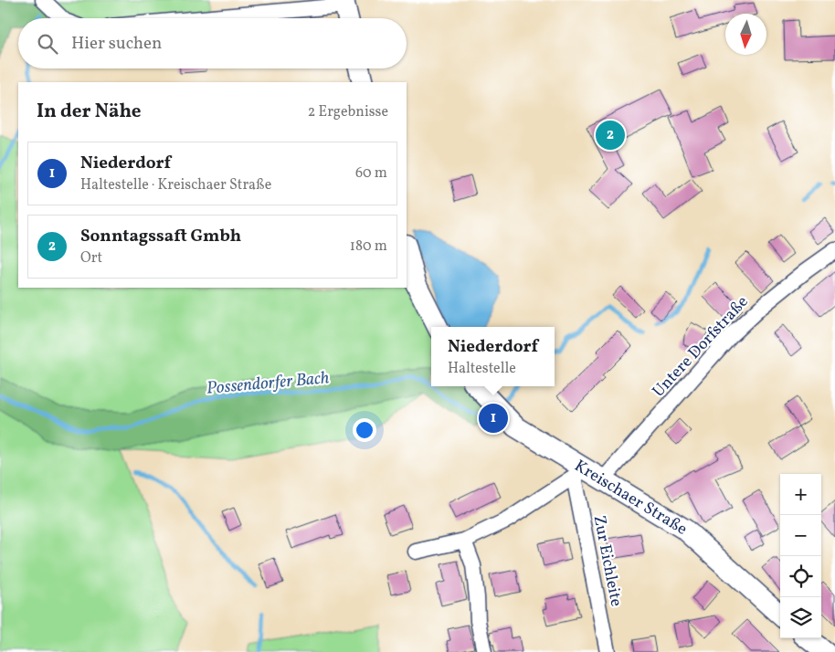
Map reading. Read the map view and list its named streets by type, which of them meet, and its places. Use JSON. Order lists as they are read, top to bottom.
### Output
{
  "streets": {
    "main road": ["Kreischaer Straße"],
    "street": ["Untere Dorfstraße", "Zur Eichleite"]
  },
  "crossings": [
    ["Untere Dorfstraße", "Kreischaer Straße"],
    ["Kreischaer Straße", "Zur Eichleite"]
  ],
  "water": ["Possendorfer Bach"],
  "north": "bottom",
  "page": {
    "search": "Hier suchen",
    "heading": ["In der Nähe", "2 Ergebnisse"],
    "pins": ["2", "1"],
    "list": [
      {
        "mark": "1",
        "name": "Niederdorf",
        "note": "Haltestelle · Kreischaer Straße",
        "value": "60 m"
      },
      {
        "mark": "2",
        "name": "Sonntagssaft Gmbh",
        "note": "Ort",
        "value": "180 m"
      }
    ],
    "popup": ["Niederdorf", "Haltestelle"],
    "map_buttons": ["+", "−"]
  }
}
